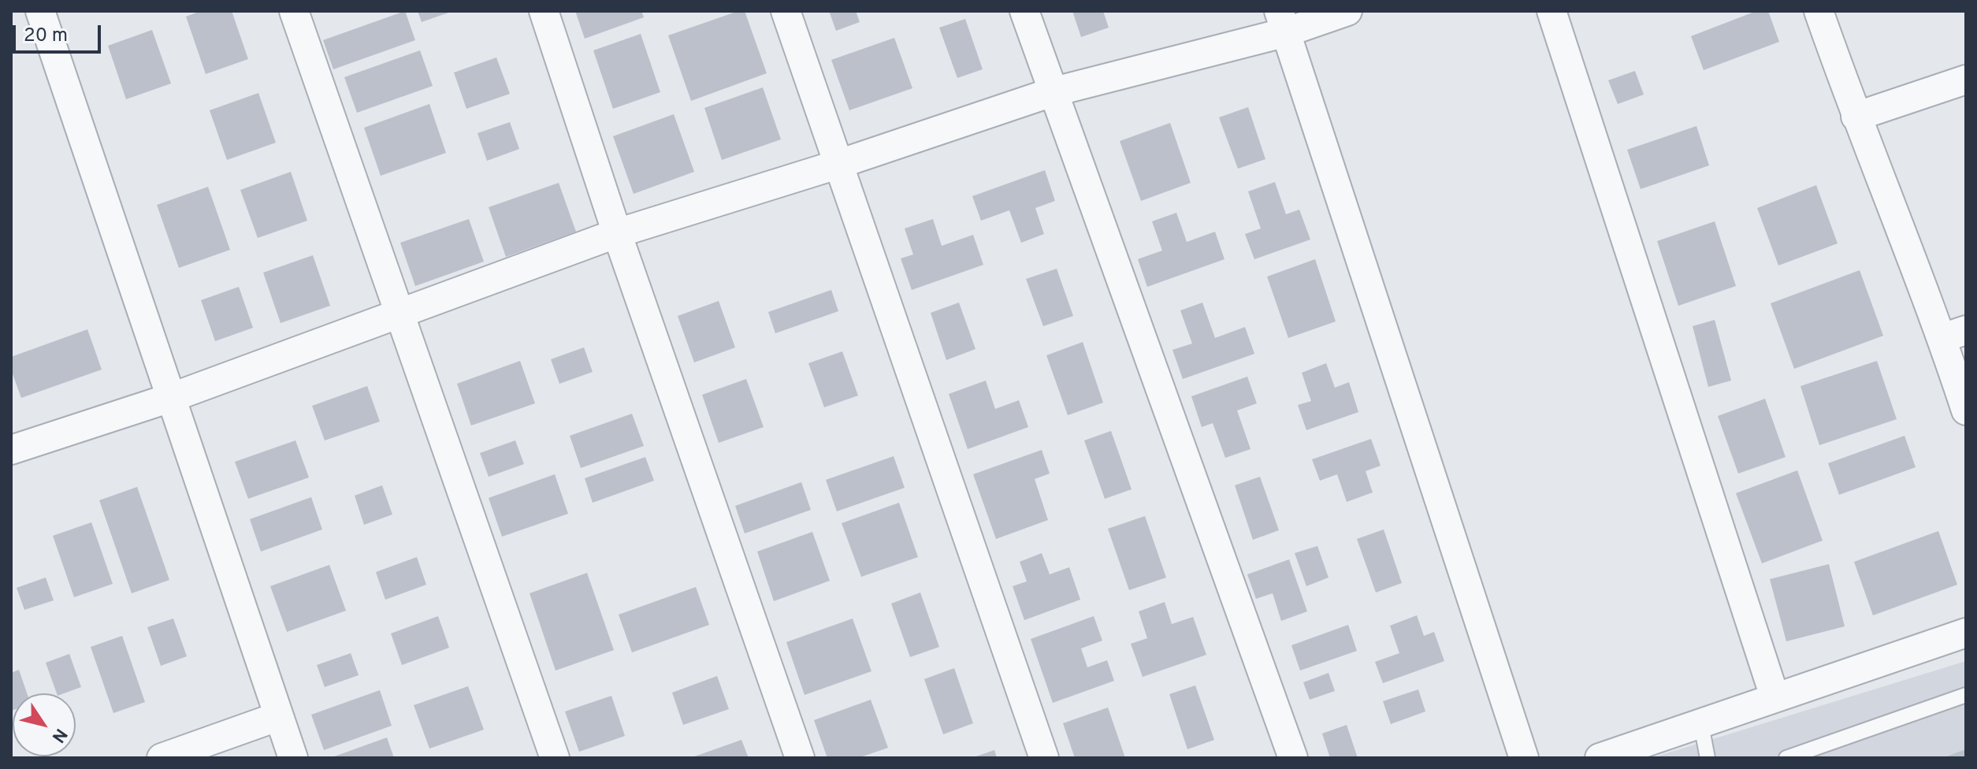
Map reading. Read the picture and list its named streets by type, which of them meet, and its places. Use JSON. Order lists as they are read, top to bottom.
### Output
{
  "scale_bar": "20 m",
  "north": "bottom right"
}
